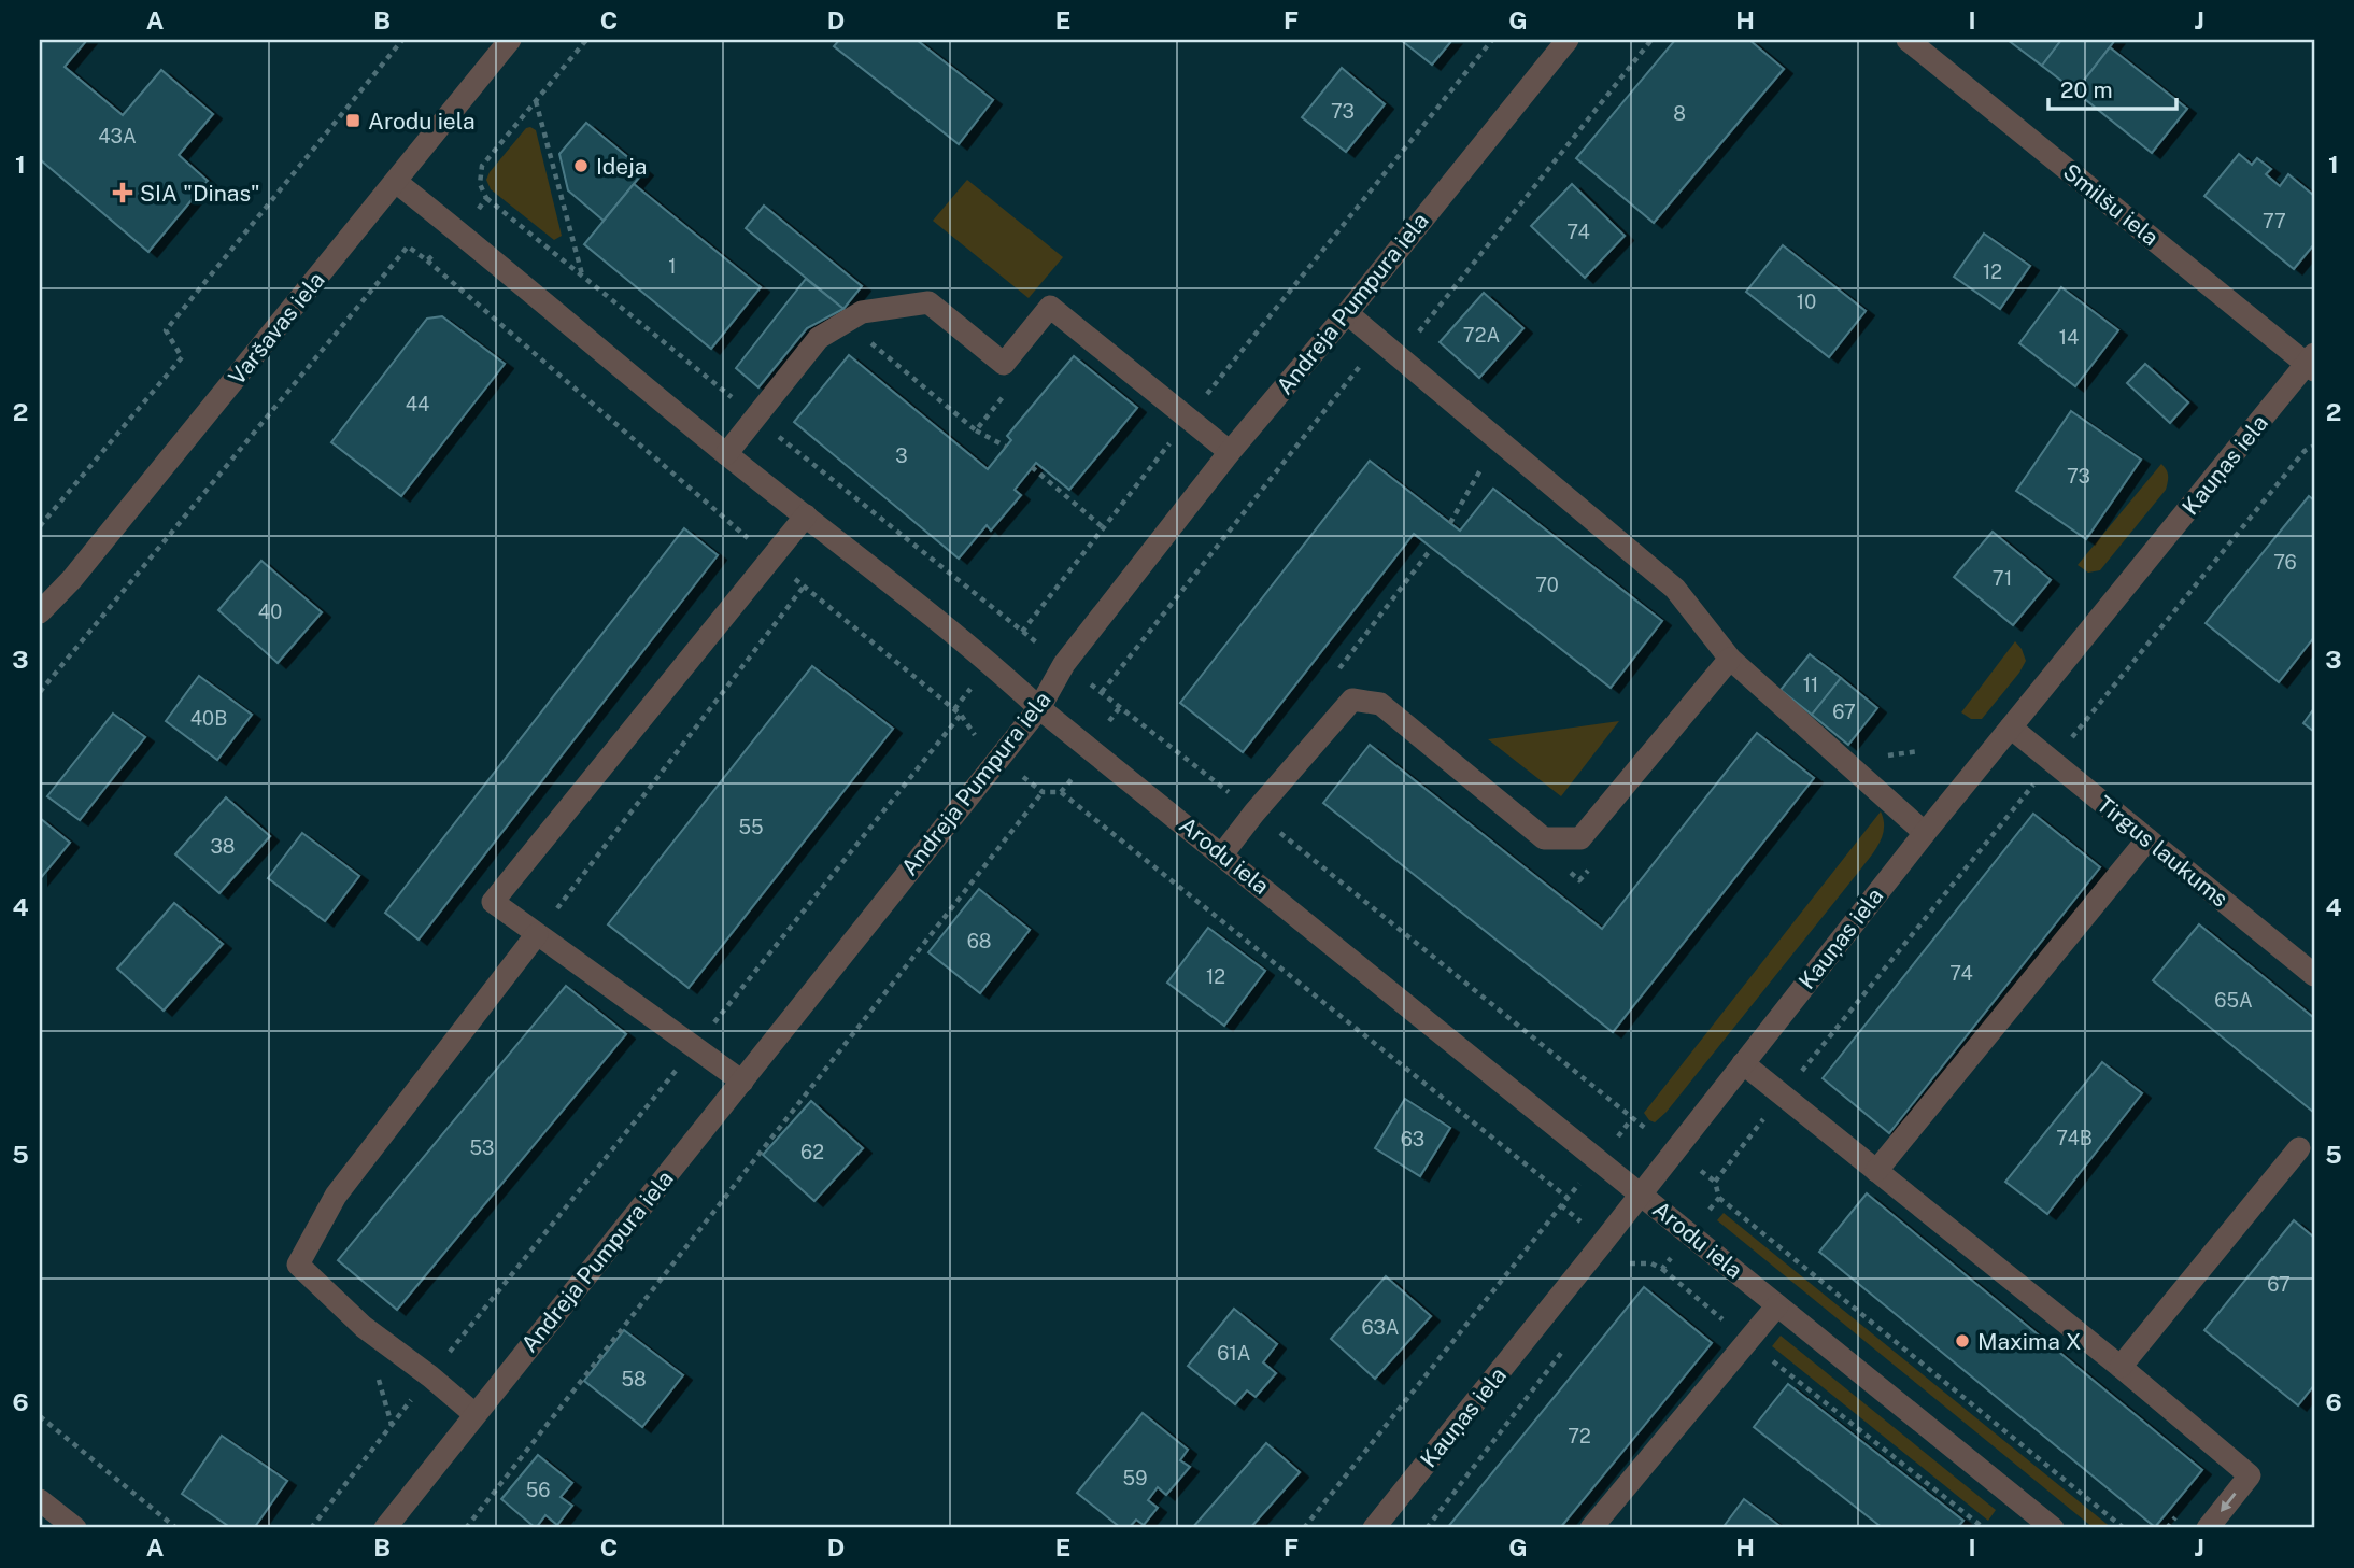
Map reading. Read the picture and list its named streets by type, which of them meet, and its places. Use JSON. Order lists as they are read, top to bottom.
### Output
{
  "streets": {
    "street": [
      "Smilšu iela",
      "Andreja Pumpura iela",
      "Varšavas iela",
      "Kauņas iela",
      "Tirgus laukums",
      "Arodu iela"
    ]
  },
  "crossings": [
    ["Smilšu iela", "Kauņas iela"],
    ["Andreja Pumpura iela", "Arodu iela"],
    ["Varšavas iela", "Arodu iela"],
    ["Kauņas iela", "Tirgus laukums"],
    ["Kauņas iela", "Arodu iela"]
  ],
  "places": {
    "transit": ["Arodu iela"],
    "other": ["Ideja", "Maxima X"],
    "health": ["SIA \"Dinas\""]
  },
  "house_numbers": [
    "73",
    "8",
    "43A",
    "77",
    "74",
    "1",
    "12",
    "10",
    "72A",
    "14",
    "44",
    "3",
    "73",
    "76",
    "71",
    "70",
    "40",
    "11",
    "67",
    "40B",
    "55",
    "38",
    "68",
    "74",
    "12",
    "65A",
    "74B",
    "63",
    "53",
    "62",
    "67",
    "63A",
    "61A",
    "58",
    "72",
    "59",
    "56"
  ],
  "scale_bar": "20 m",
  "grid": {
    "columns": [
      "A",
      "B",
      "C",
      "D",
      "E",
      "F",
      "G",
      "H",
      "I",
      "J"
    ],
    "rows": [
      "1",
      "2",
      "3",
      "4",
      "5",
      "6"
    ]
  }
}
